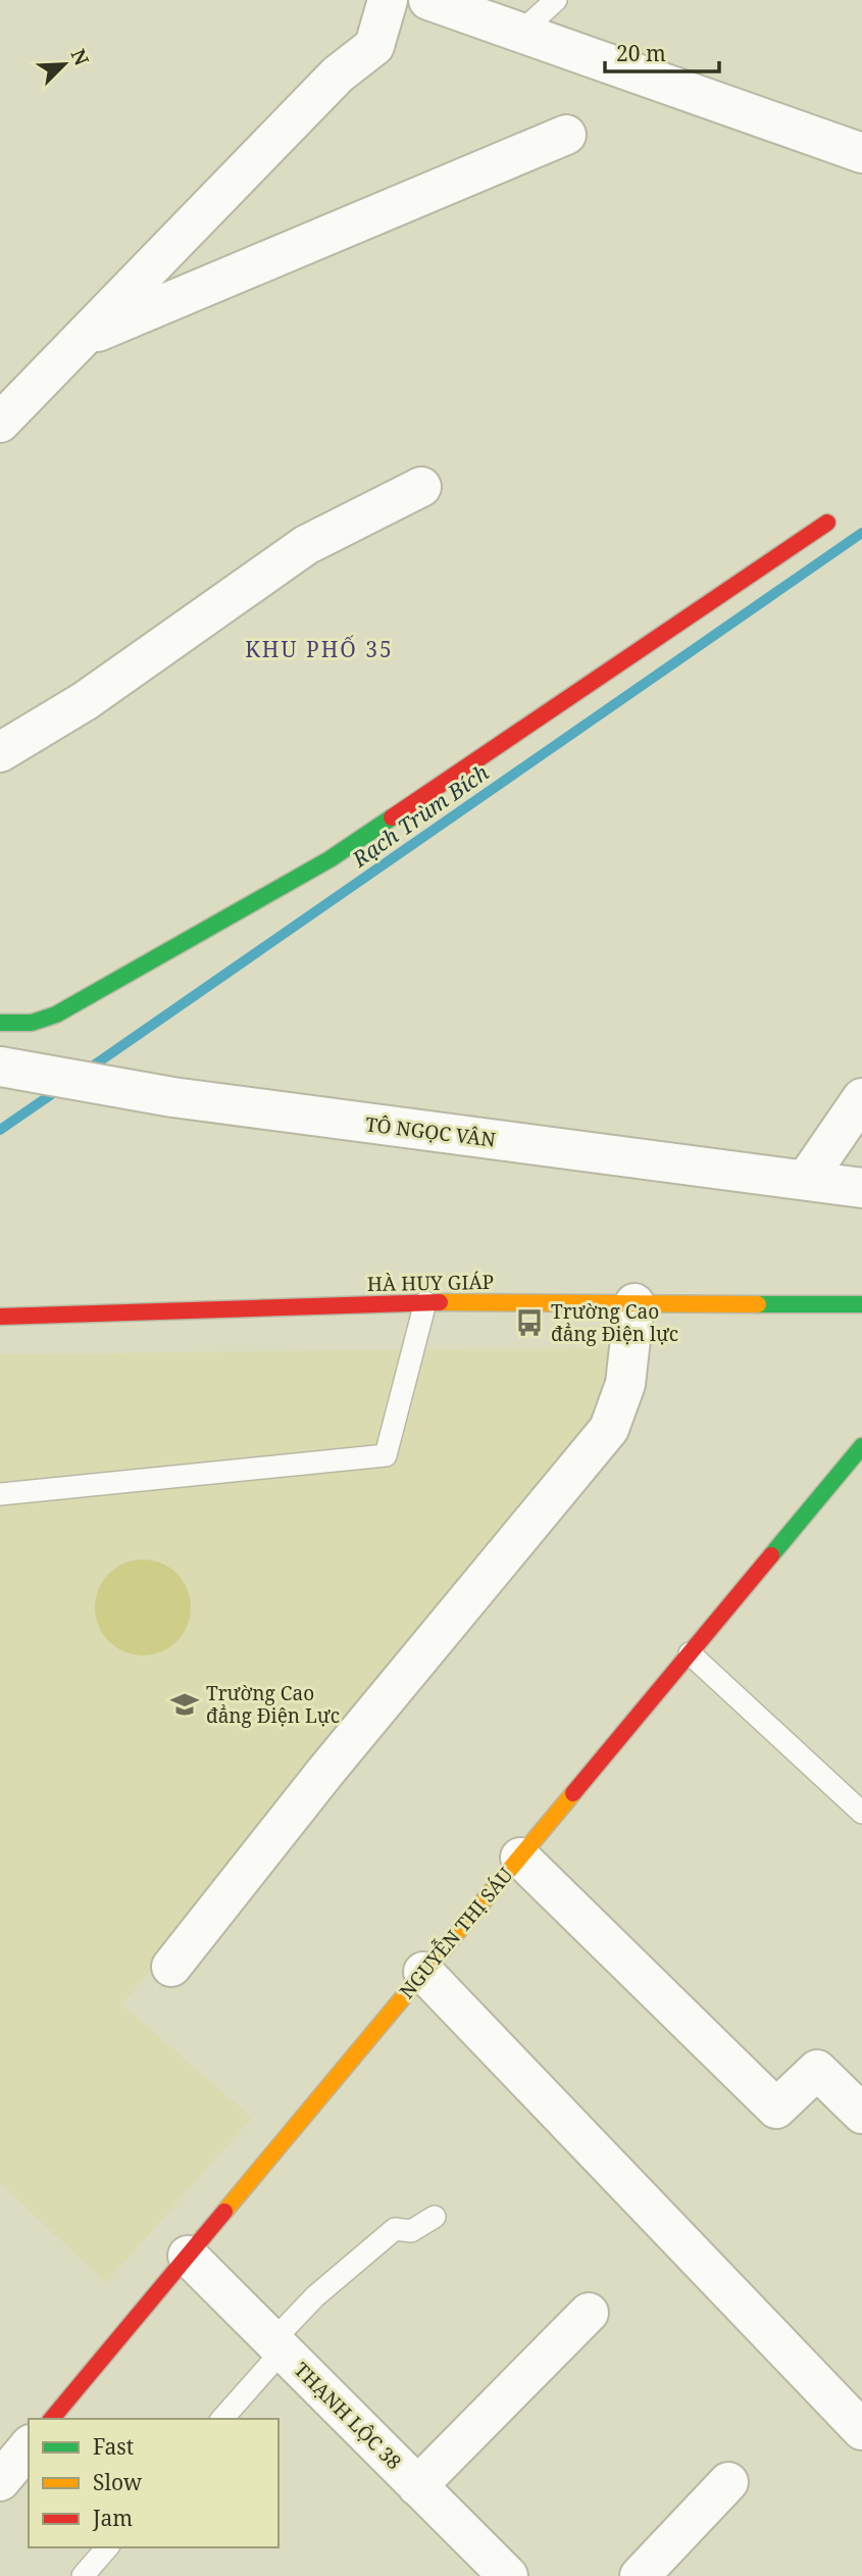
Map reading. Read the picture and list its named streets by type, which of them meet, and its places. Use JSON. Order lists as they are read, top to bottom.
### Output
{
  "streets": {
    "street": [
      "TÔ NGỌC VÂN",
      "HÀ HUY GIÁP",
      "NGUYỄN THỊ SÁU",
      "THẠNH LỘC 38"
    ]
  },
  "crossings": [
    ["NGUYỄN THỊ SÁU", "THẠNH LỘC 38"]
  ],
  "districts": ["KHU PHỐ 35"],
  "water": ["Rạch Trùm Bích"],
  "places": {
    "bus stop": ["Trường Cao đẳng Điện lực"],
    "school or university": ["Trường Cao đẳng Điện Lực"]
  },
  "legend": ["Fast", "Slow", "Jam"],
  "scale_bar": "20 m",
  "north": "top right"
}
